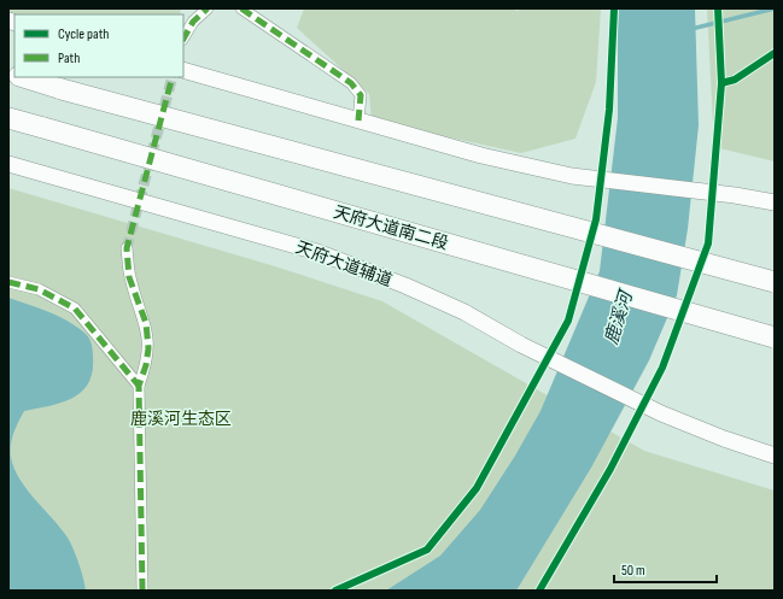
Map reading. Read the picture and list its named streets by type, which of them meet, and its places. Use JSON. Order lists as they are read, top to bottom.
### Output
{
  "streets": {
    "highway": ["天府大道南二段"],
    "street": ["天府大道辅道"]
  },
  "water": ["鹿溪河"],
  "parks": ["鹿溪河生态区"],
  "legend": ["Cycle path", "Path"],
  "scale_bar": "50 m"
}
